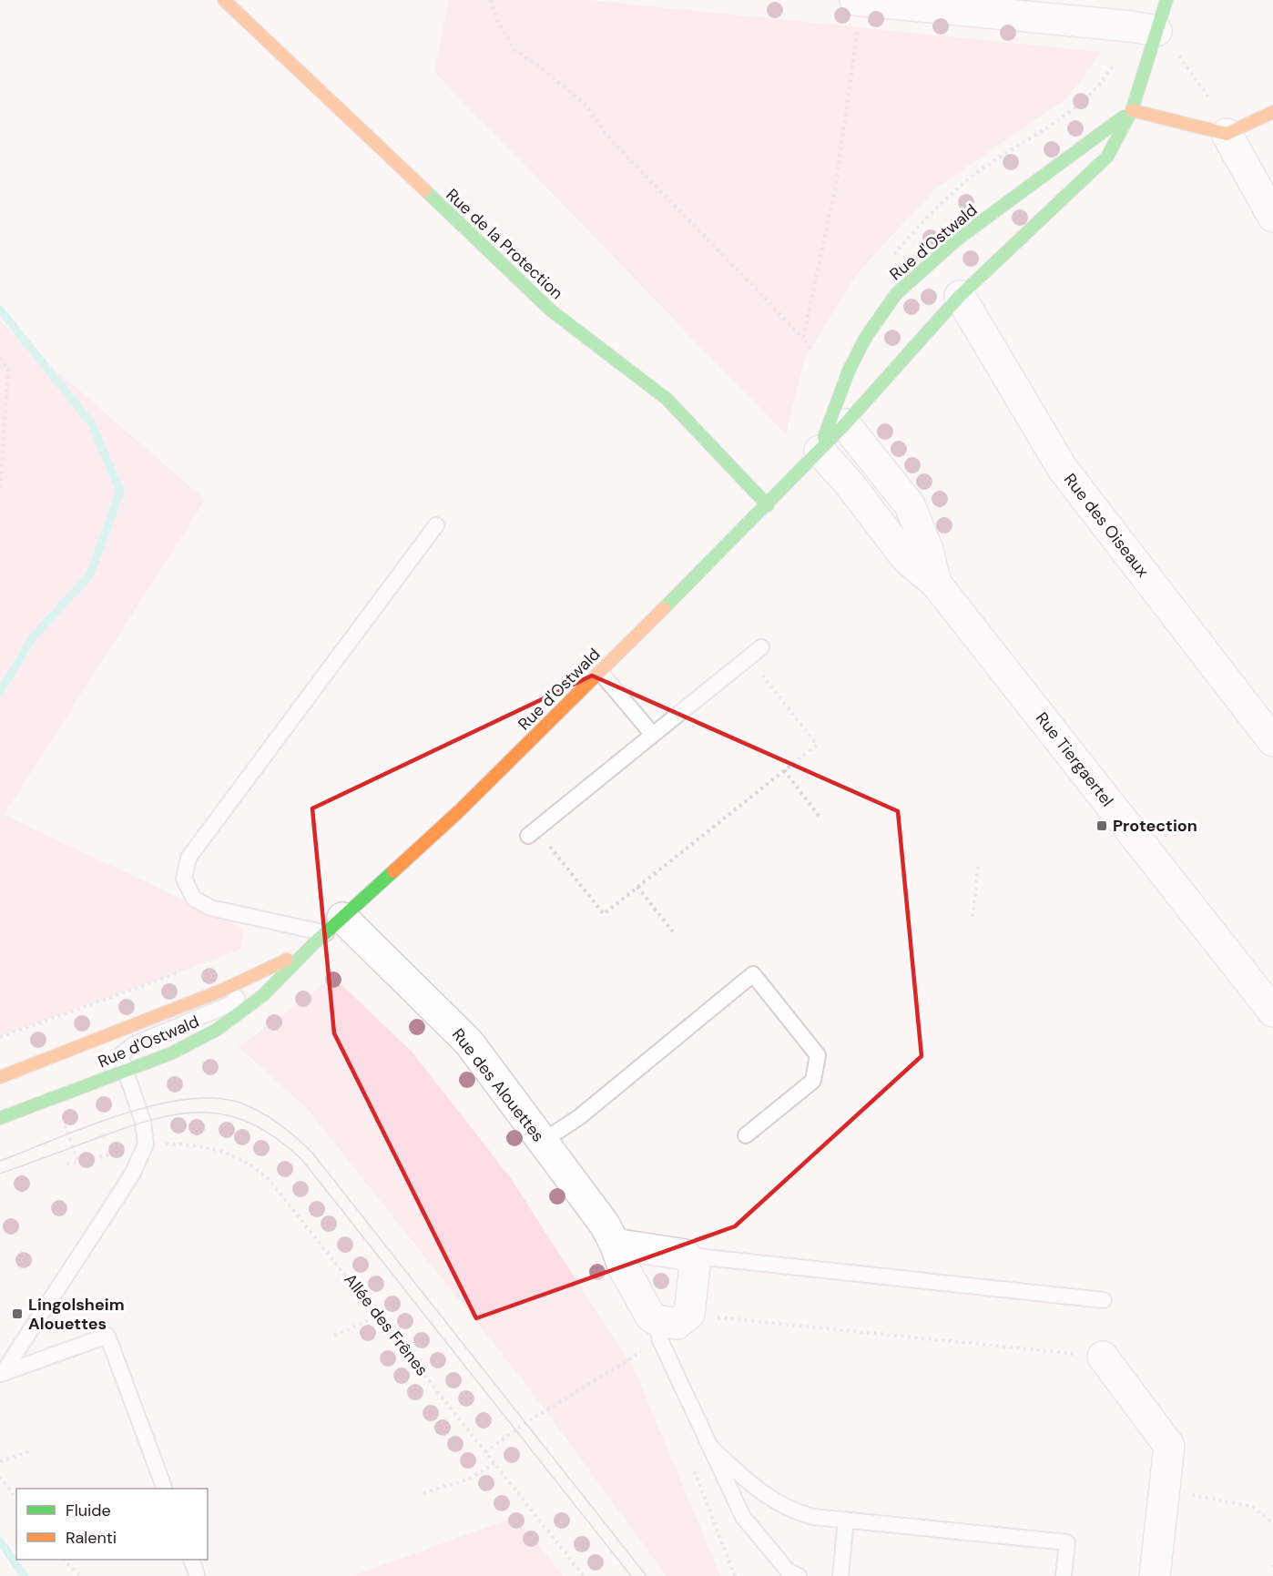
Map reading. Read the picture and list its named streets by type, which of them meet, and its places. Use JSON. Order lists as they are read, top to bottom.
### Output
{
  "streets": {
    "main road": ["Rue d'Ostwald", "Rue de la Protection"],
    "street": ["Rue des Oiseaux", "Rue Tiergaertel", "Rue des Alouettes"],
    "path": ["Allée des Frênes"]
  },
  "crossings": [
    ["Rue d'Ostwald", "Rue de la Protection"],
    ["Rue d'Ostwald", "Rue des Oiseaux"],
    ["Rue d'Ostwald", "Rue Tiergaertel"],
    ["Rue d'Ostwald", "Rue des Alouettes"]
  ],
  "places": {
    "transit": ["Protection", "Lingolsheim Alouettes"]
  },
  "legend": ["Fluide", "Ralenti"]
}
